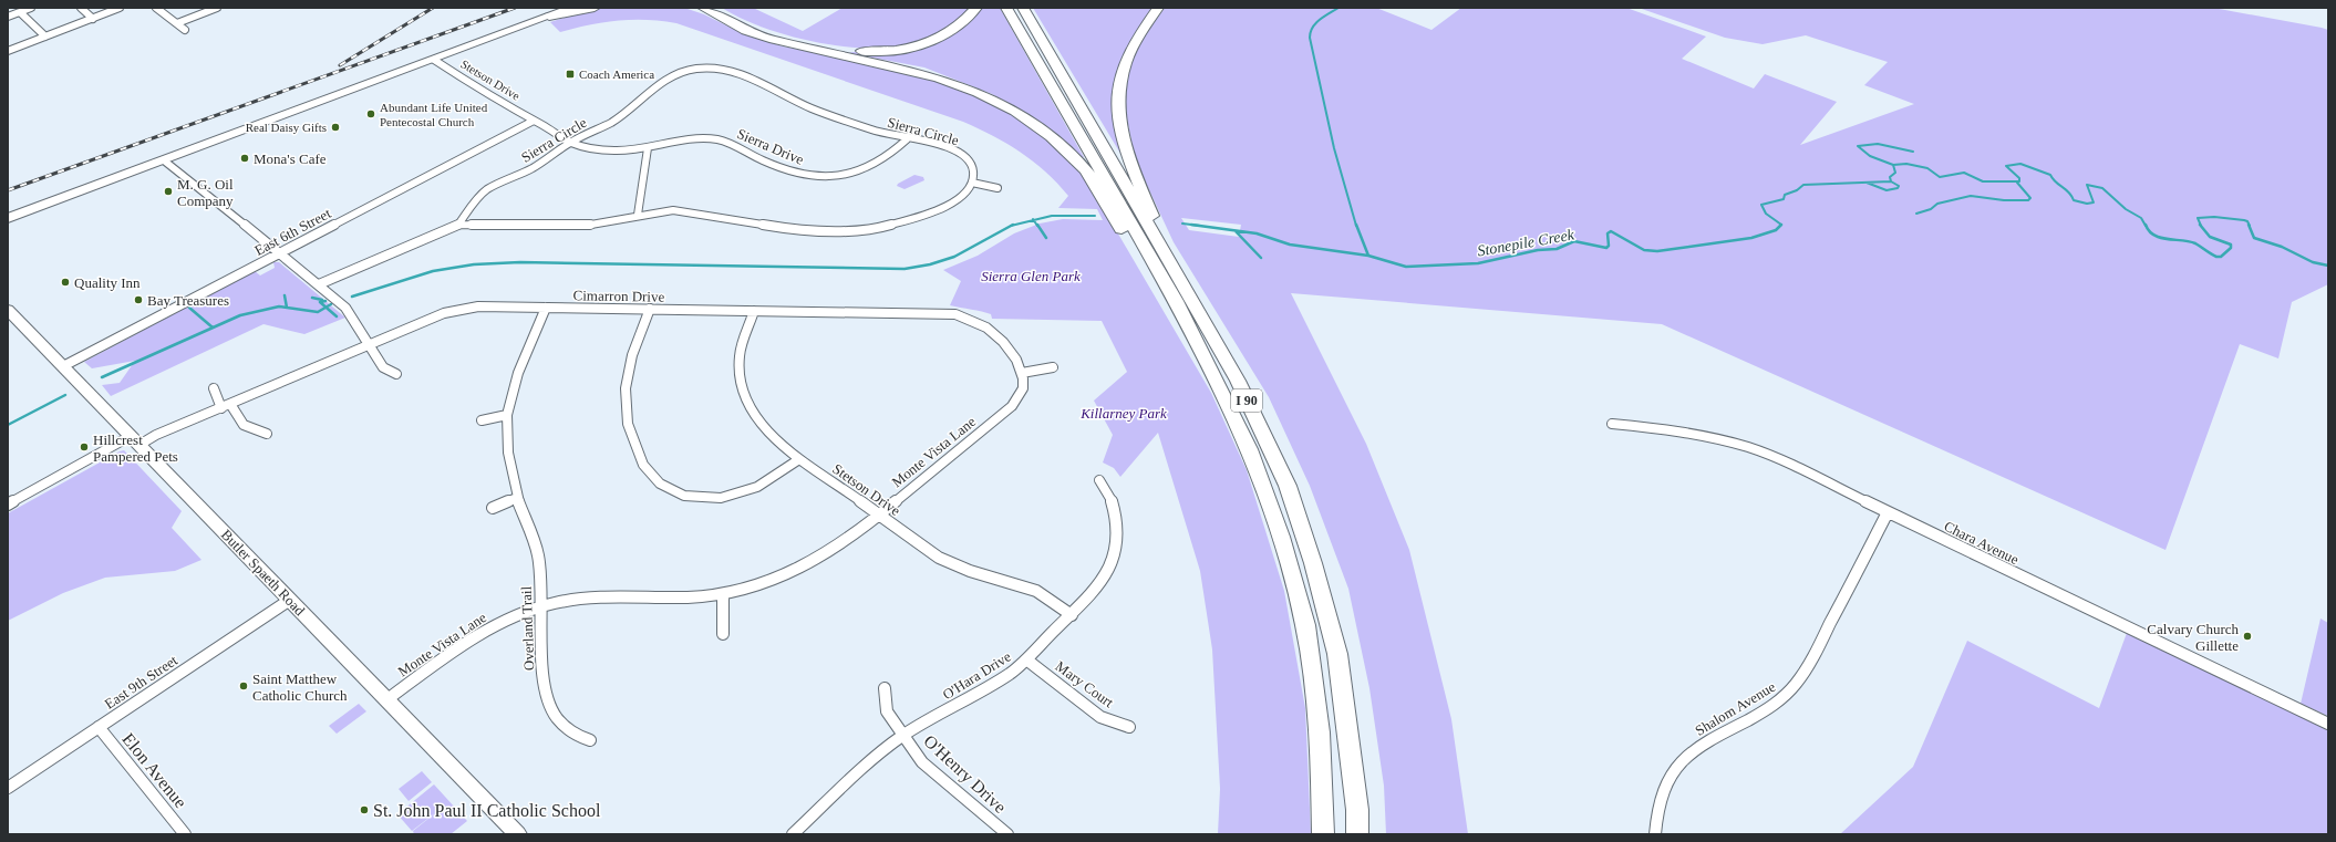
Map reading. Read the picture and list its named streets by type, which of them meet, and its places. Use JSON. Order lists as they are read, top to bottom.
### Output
{
  "streets": {
    "highway": ["I 90"],
    "main road": ["Butler Spaeth Road"],
    "street": [
      "Stetson Drive",
      "Sierra Circle",
      "Sierra Drive",
      "East 6th Street",
      "Cimarron Drive",
      "Monte Vista Lane",
      "Chara Avenue",
      "Overland Trail",
      "O'Hara Drive",
      "East 9th Street",
      "Mary Court",
      "Shalom Avenue",
      "Elon Avenue",
      "O'Henry Drive"
    ]
  },
  "crossings": [
    ["Stetson Drive", "Sierra Drive"],
    ["Stetson Drive", "East 6th Street"],
    ["Stetson Drive", "Cimarron Drive"],
    ["Stetson Drive", "Monte Vista Lane"],
    ["Stetson Drive", "O'Hara Drive"],
    ["Sierra Circle", "Sierra Drive"],
    ["Sierra Drive", "East 6th Street"],
    ["East 6th Street", "Butler Spaeth Road"],
    ["Cimarron Drive", "Monte Vista Lane"],
    ["Cimarron Drive", "Butler Spaeth Road"],
    ["Cimarron Drive", "Overland Trail"],
    ["Monte Vista Lane", "Butler Spaeth Road"],
    ["Monte Vista Lane", "Overland Trail"],
    ["Chara Avenue", "Shalom Avenue"],
    ["Butler Spaeth Road", "East 9th Street"],
    ["O'Hara Drive", "Mary Court"],
    ["O'Hara Drive", "O'Henry Drive"],
    ["East 9th Street", "Elon Avenue"]
  ],
  "water": ["Stonepile Creek"],
  "parks": ["Sierra Glen Park", "Killarney Park"],
  "places": {
    "transit": ["Coach America"],
    "other": [
      "Abundant Life United Pentecostal Church",
      "Real Daisy Gifts",
      "Mona's Cafe",
      "M. G. Oil Company",
      "Quality Inn",
      "Bay Treasures",
      "Hillcrest Pampered Pets",
      "Calvary Church Gillette",
      "Saint Matthew Catholic Church",
      "St. John Paul II Catholic School"
    ]
  }
}
